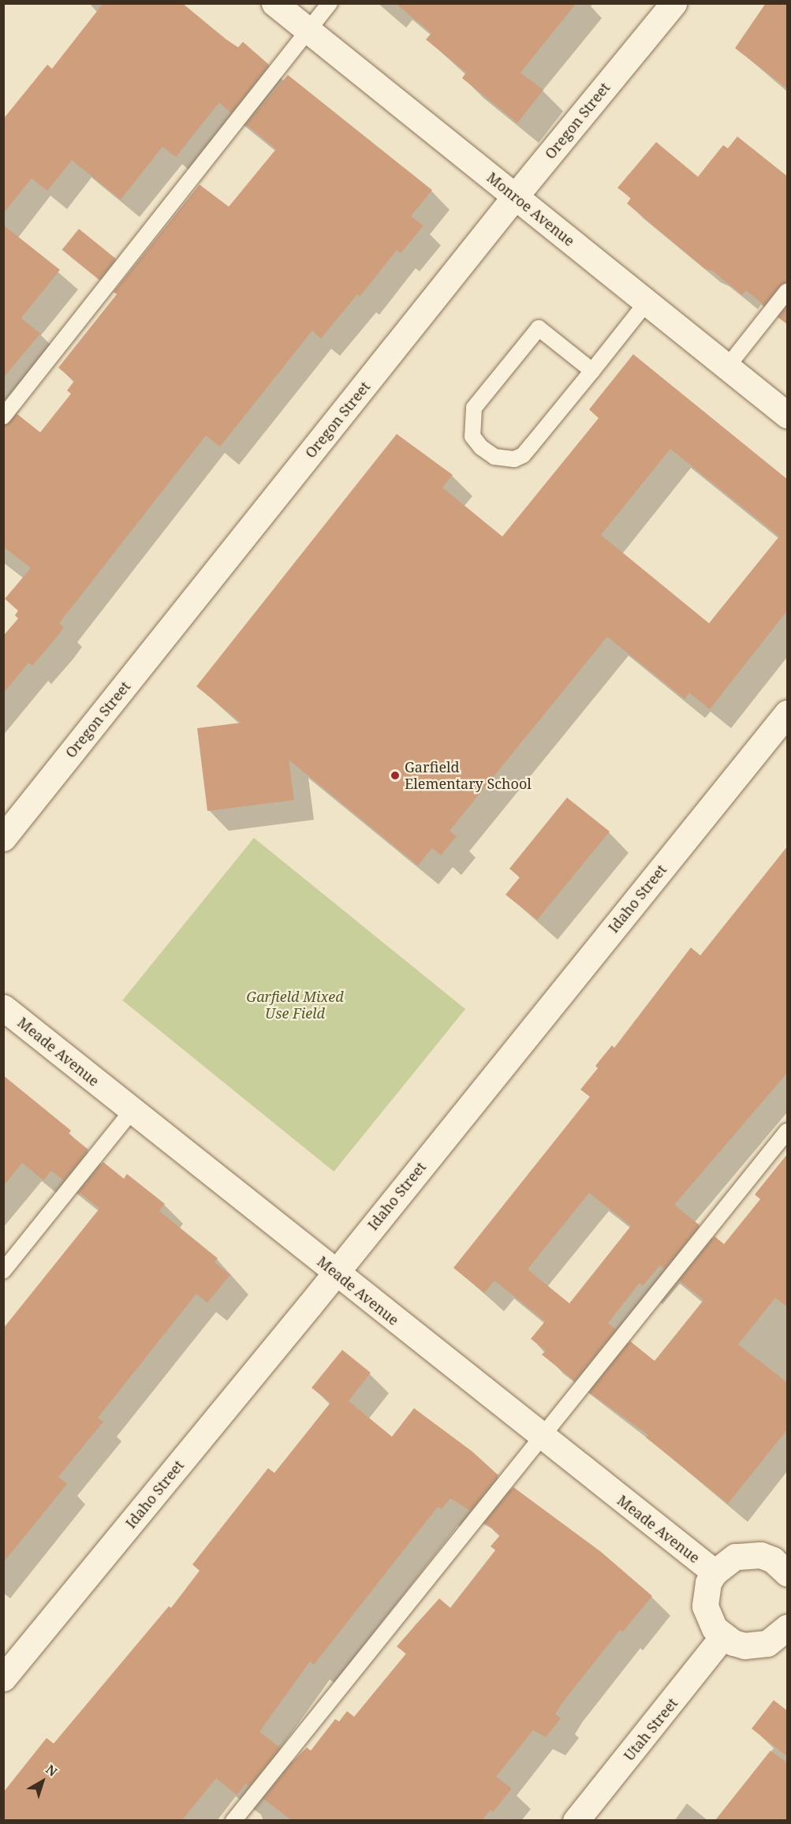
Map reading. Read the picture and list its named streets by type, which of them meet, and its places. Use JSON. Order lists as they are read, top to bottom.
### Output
{
  "streets": {
    "street": [
      "Oregon Street",
      "Monroe Avenue",
      "Idaho Street",
      "Meade Avenue",
      "Utah Street"
    ]
  },
  "crossings": [
    ["Oregon Street", "Monroe Avenue"],
    ["Idaho Street", "Meade Avenue"]
  ],
  "parks": ["Garfield Mixed Use Field"],
  "places": ["Garfield Elementary School"],
  "north": "top right"
}
